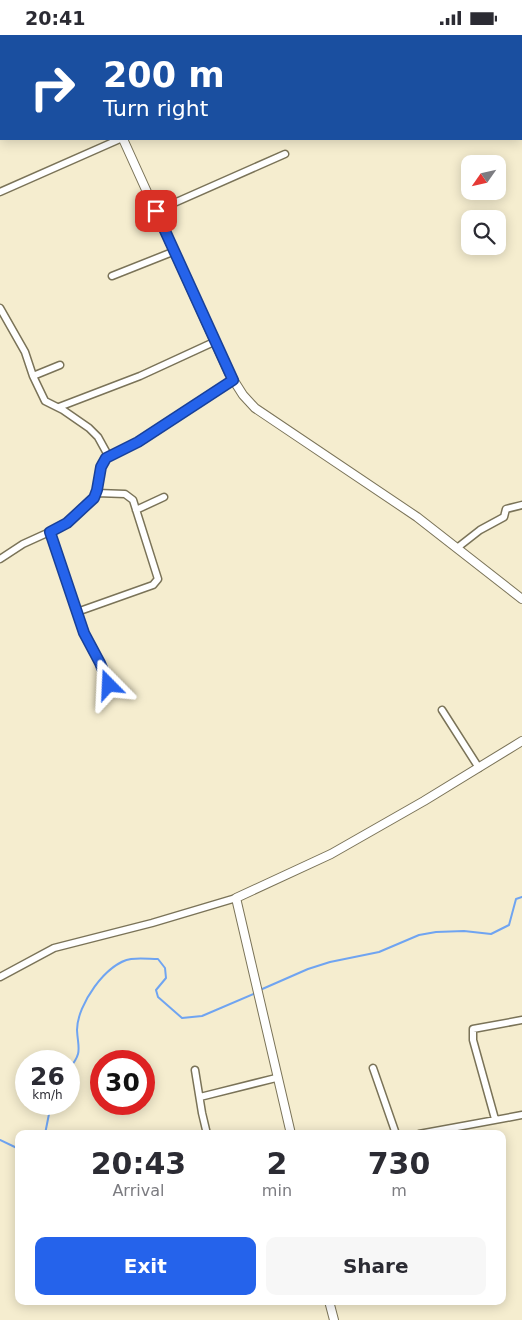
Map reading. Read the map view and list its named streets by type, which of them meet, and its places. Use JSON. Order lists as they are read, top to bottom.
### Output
{
  "north": "bottom left",
  "page": {
    "status": "20:41",
    "turn": ["200 m", "Turn right"],
    "speed": "26 km/h",
    "limit": "30",
    "eta": [
      "20:43",
      "Arrival",
      "2",
      "min",
      "730",
      "m"
    ],
    "buttons": ["Exit", "Share"]
  }
}
